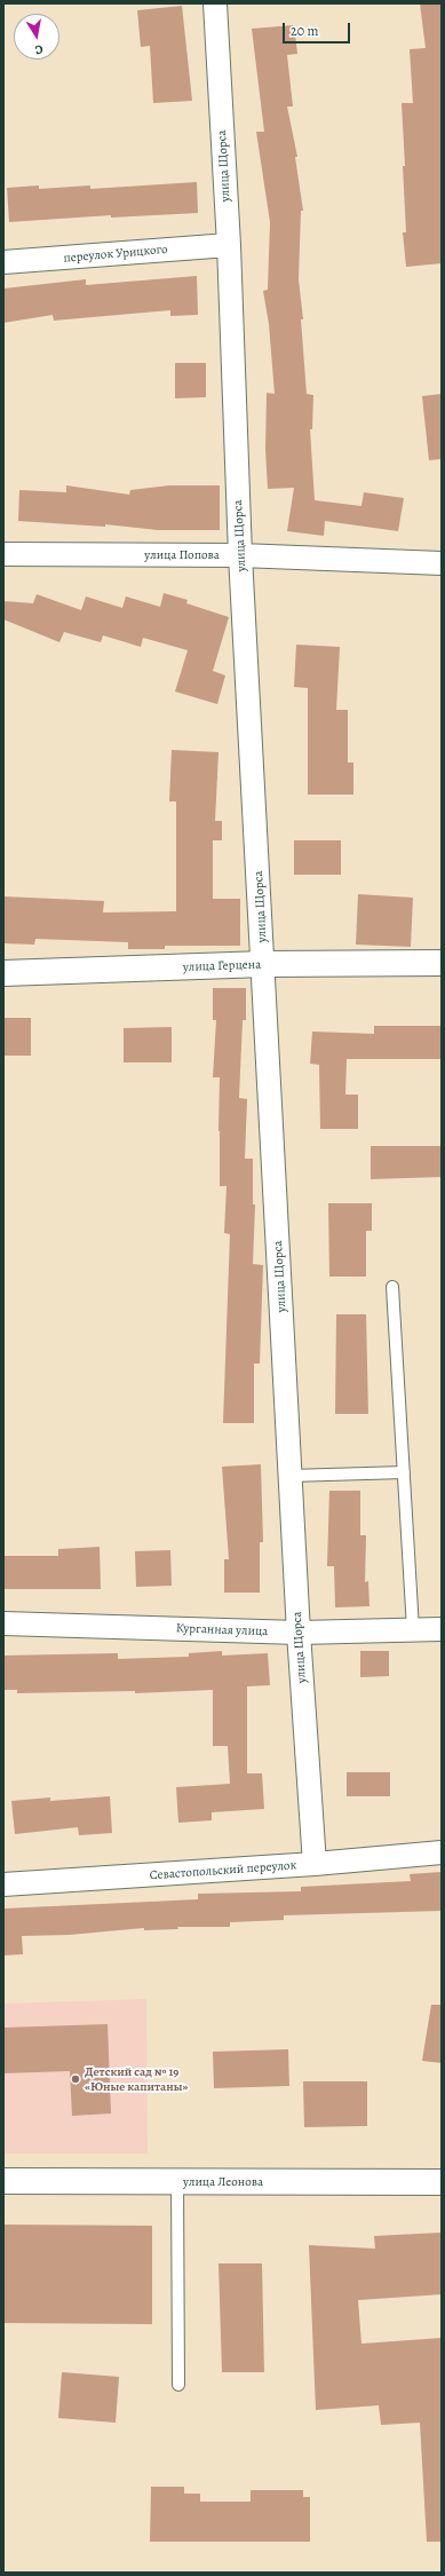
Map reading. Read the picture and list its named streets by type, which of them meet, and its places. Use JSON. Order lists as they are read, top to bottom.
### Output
{
  "streets": {
    "street": [
      "улица Щорса",
      "переулок Урицкого",
      "улица Попова",
      "улица Герцена",
      "Курганная улица",
      "Севастопольский переулок",
      "улица Леонова"
    ]
  },
  "crossings": [
    ["улица Щорса", "переулок Урицкого"],
    ["улица Щорса", "улица Попова"],
    ["улица Щорса", "улица Герцена"],
    ["улица Щорса", "Курганная улица"],
    ["улица Щорса", "Севастопольский переулок"]
  ],
  "places": ["Детский сад № 19 «Юные капитаны»"],
  "scale_bar": "20 m",
  "north": "bottom"
}
